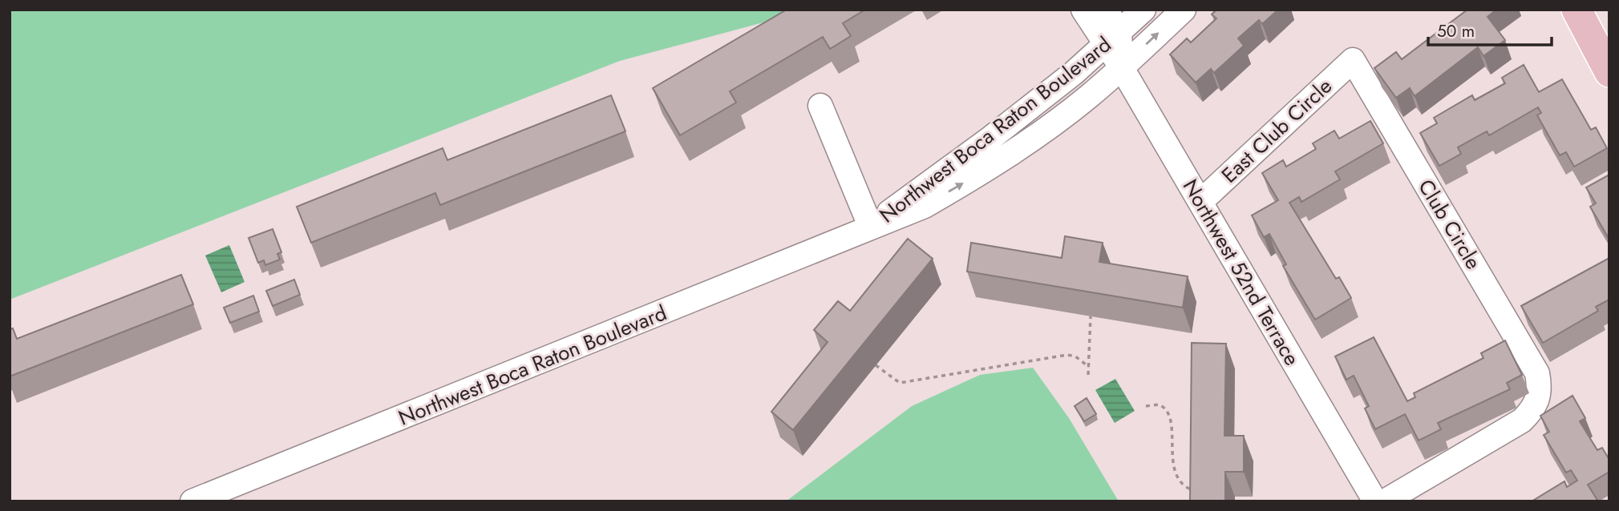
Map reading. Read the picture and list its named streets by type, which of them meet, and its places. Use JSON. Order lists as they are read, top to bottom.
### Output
{
  "streets": {
    "street": [
      "Northwest Boca Raton Boulevard",
      "East Club Circle",
      "Club Circle",
      "Northwest 52nd Terrace"
    ]
  },
  "crossings": [
    ["Northwest Boca Raton Boulevard", "Northwest 52nd Terrace"],
    ["East Club Circle", "Club Circle"],
    ["East Club Circle", "Northwest 52nd Terrace"]
  ],
  "scale_bar": "50 m"
}
